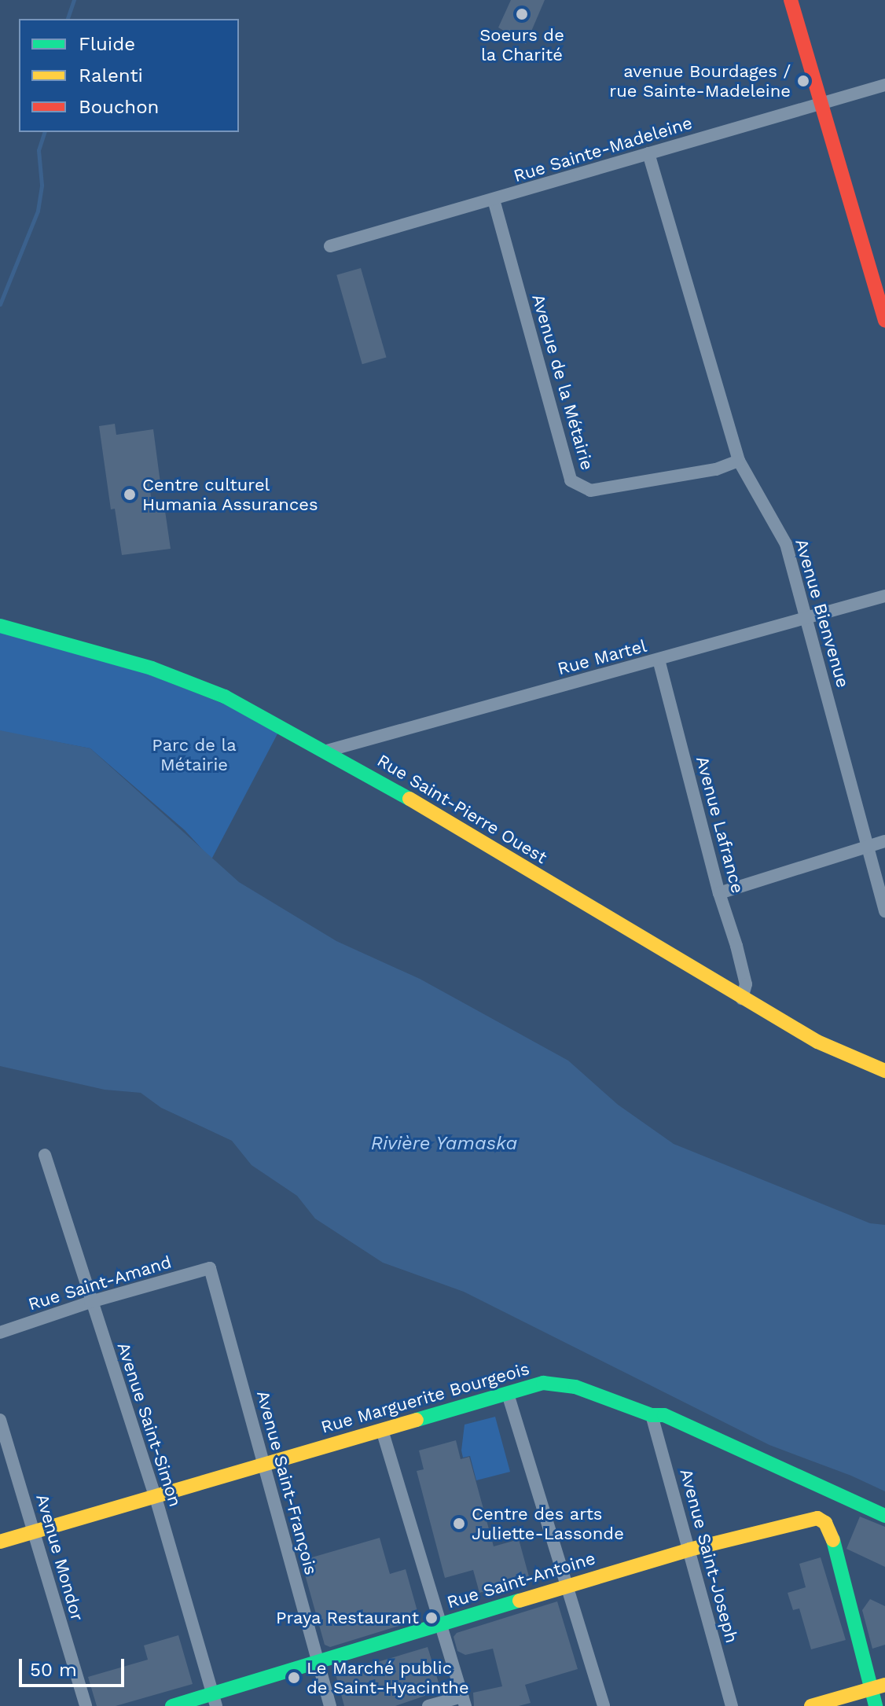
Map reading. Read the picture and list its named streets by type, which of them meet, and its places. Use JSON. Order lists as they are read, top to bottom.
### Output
{
  "streets": {
    "street": [
      "Rue Sainte-Madeleine",
      "Avenue de la Métairie",
      "Avenue Bienvenue",
      "Rue Martel",
      "Rue Saint-Pierre Ouest",
      "Avenue Lafrance",
      "Rue Saint-Amand",
      "Rue Marguerite Bourgeois",
      "Avenue Saint-Simon",
      "Avenue Saint-François",
      "Avenue Saint-Joseph",
      "Avenue Mondor",
      "Rue Saint-Antoine"
    ]
  },
  "crossings": [
    ["Rue Sainte-Madeleine", "Avenue de la Métairie"],
    ["Rue Sainte-Madeleine", "Avenue Bienvenue"],
    ["Avenue de la Métairie", "Avenue Bienvenue"],
    ["Avenue Bienvenue", "Rue Martel"],
    ["Rue Martel", "Rue Saint-Pierre Ouest"],
    ["Rue Martel", "Avenue Lafrance"],
    ["Rue Saint-Pierre Ouest", "Avenue Lafrance"],
    ["Rue Saint-Amand", "Avenue Saint-Simon"],
    ["Rue Saint-Amand", "Avenue Saint-François"],
    ["Rue Marguerite Bourgeois", "Avenue Saint-Simon"],
    ["Rue Marguerite Bourgeois", "Avenue Saint-François"],
    ["Rue Marguerite Bourgeois", "Avenue Saint-Joseph"],
    ["Rue Marguerite Bourgeois", "Avenue Mondor"],
    ["Avenue Saint-Simon", "Rue Saint-Antoine"],
    ["Avenue Saint-François", "Rue Saint-Antoine"],
    ["Avenue Saint-Joseph", "Rue Saint-Antoine"]
  ],
  "water": ["Rivière Yamaska"],
  "parks": ["Parc de la Métairie"],
  "places": [
    "Soeurs de la Charité",
    "avenue Bourdages / rue Sainte-Madeleine",
    "Centre culturel Humania Assurances",
    "Centre des arts Juliette-Lassonde",
    "Praya Restaurant",
    "Le Marché public de Saint-Hyacinthe"
  ],
  "legend": ["Fluide", "Ralenti", "Bouchon"],
  "scale_bar": "50 m"
}
